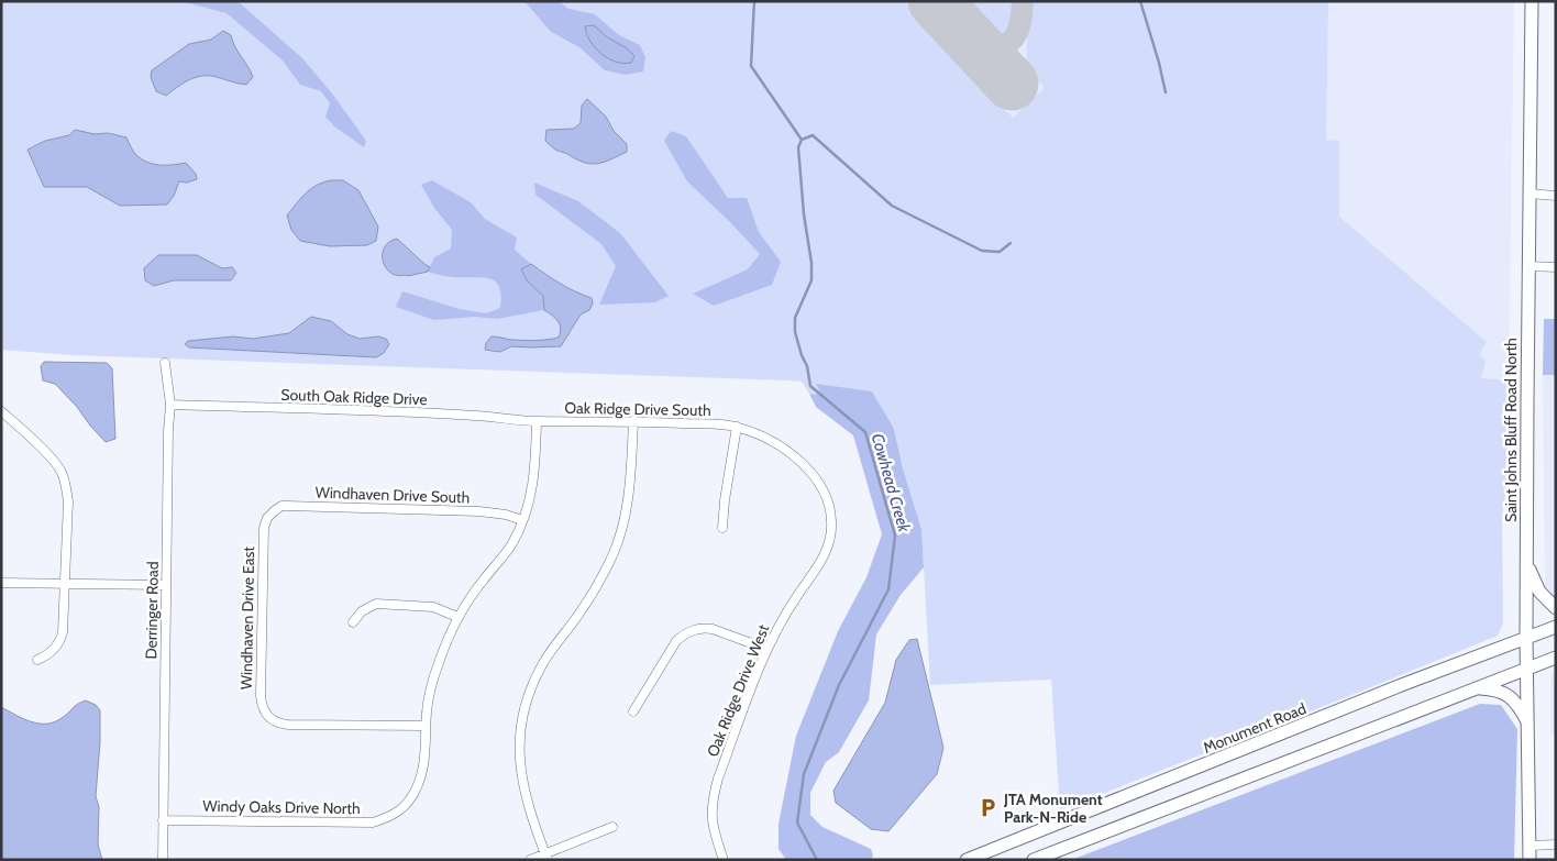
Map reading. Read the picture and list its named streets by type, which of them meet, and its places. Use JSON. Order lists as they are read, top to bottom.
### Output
{
  "streets": {
    "main road": ["Saint Johns Bluff Road North", "Monument Road"],
    "street": [
      "South Oak Ridge Drive",
      "Oak Ridge Drive South",
      "Windhaven Drive South",
      "Derringer Road",
      "Windhaven Drive East",
      "Oak Ridge Drive West",
      "Windy Oaks Drive North"
    ]
  },
  "crossings": [
    ["South Oak Ridge Drive", "Oak Ridge Drive South"],
    ["South Oak Ridge Drive", "Derringer Road"],
    ["Oak Ridge Drive South", "Oak Ridge Drive West"],
    ["Saint Johns Bluff Road North", "Monument Road"],
    ["Windhaven Drive South", "Windhaven Drive East"],
    ["Derringer Road", "Windy Oaks Drive North"],
    ["Windhaven Drive East", "Windy Oaks Drive North"]
  ],
  "water": ["Cowhead Creek"],
  "places": {
    "parking": ["JTA Monument Park-N-Ride"]
  }
}
